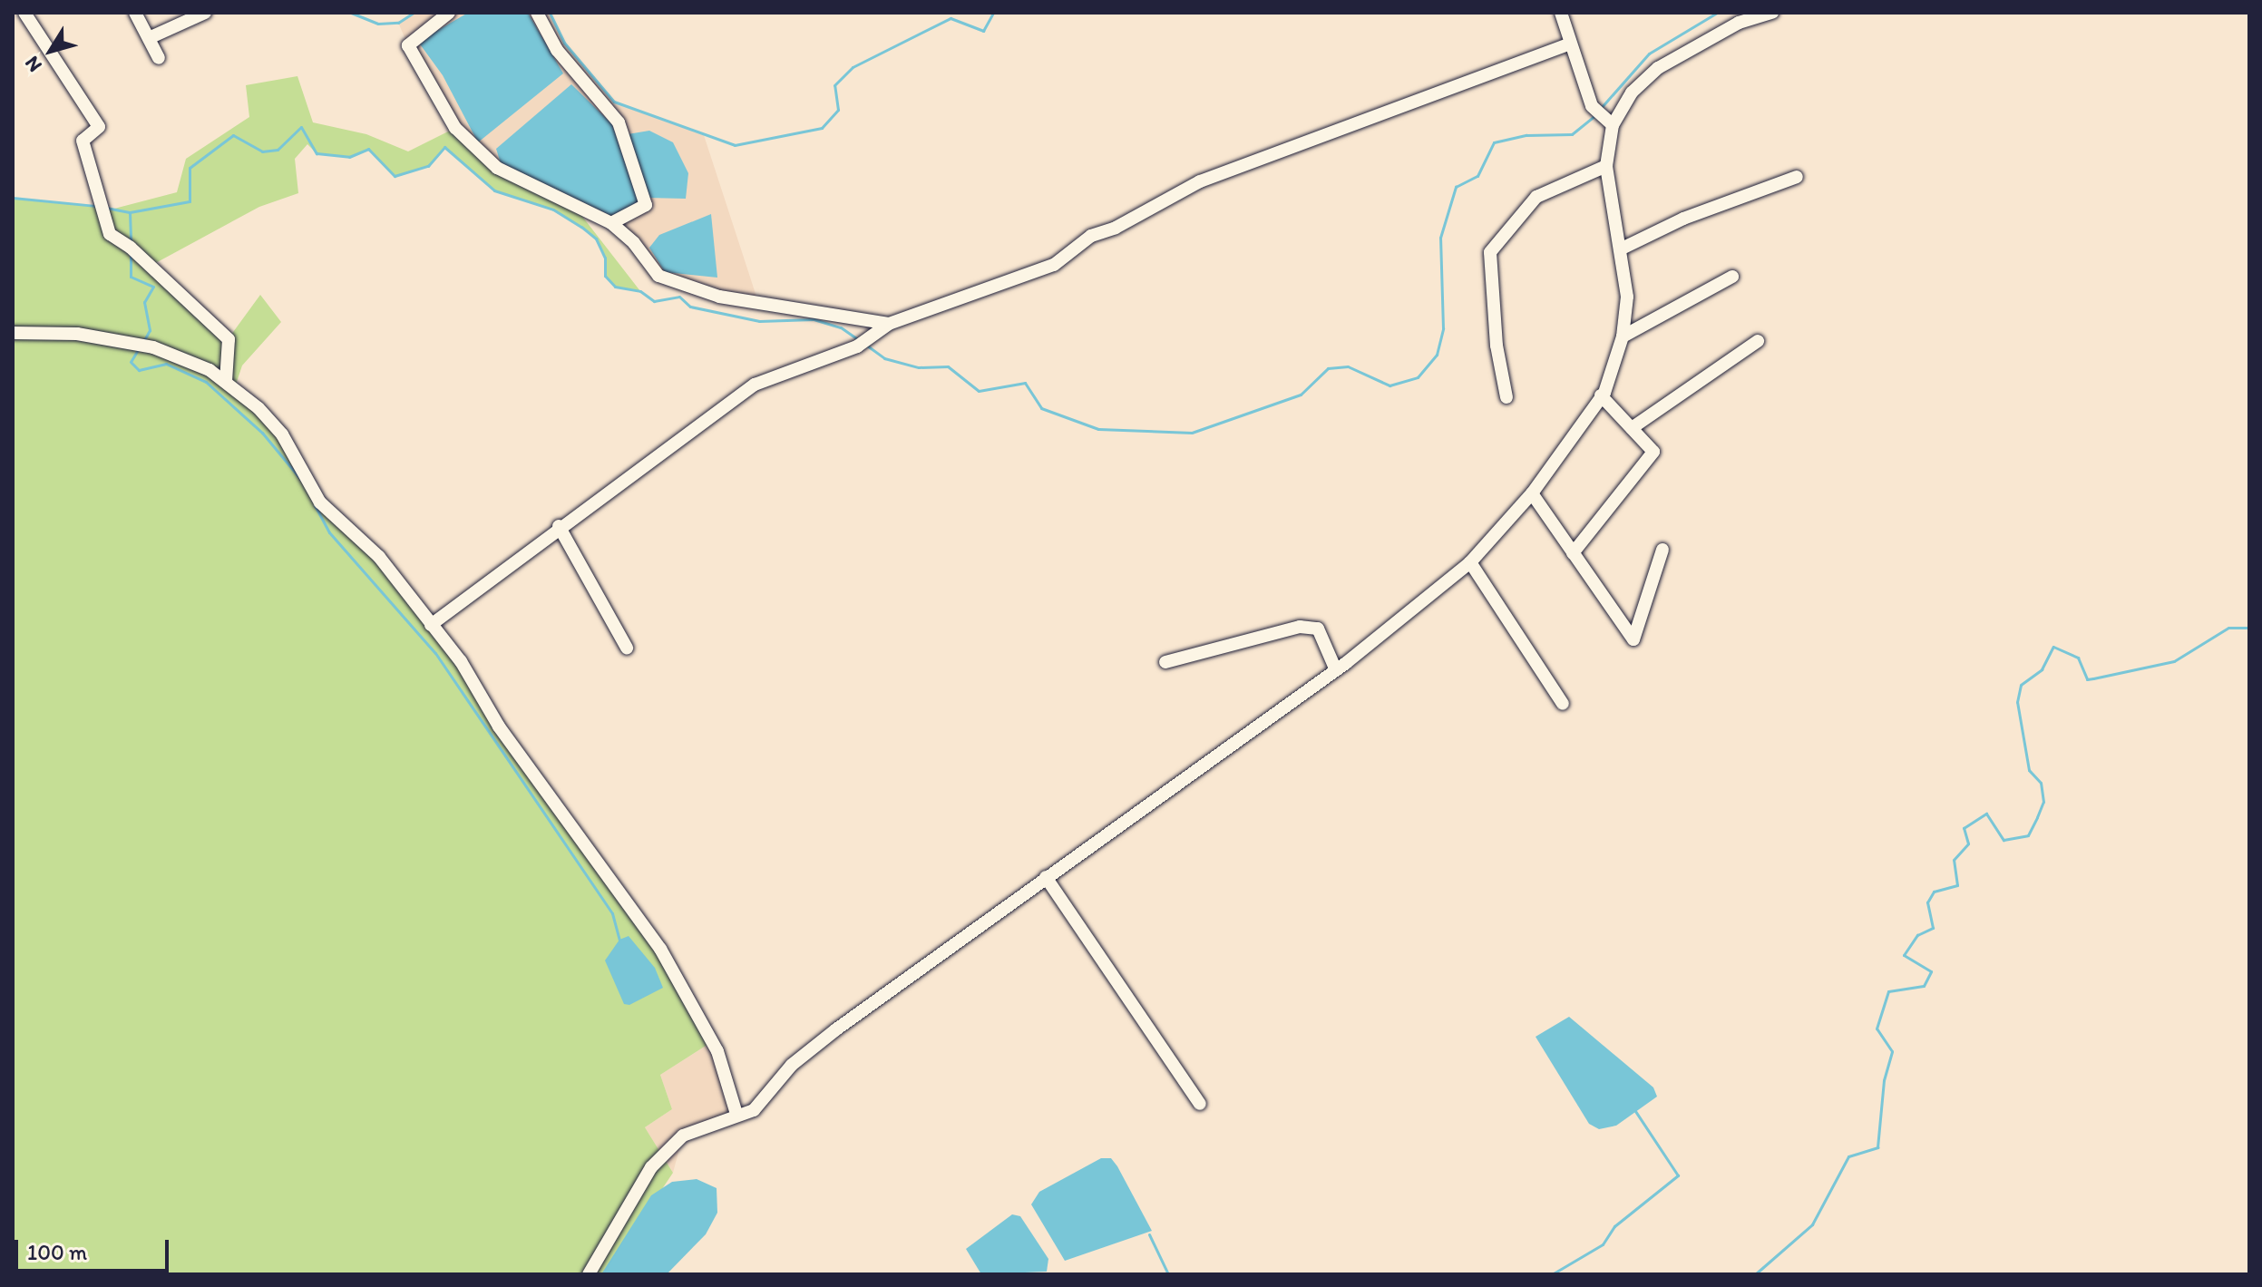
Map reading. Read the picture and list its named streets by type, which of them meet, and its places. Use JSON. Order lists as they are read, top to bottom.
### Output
{
  "scale_bar": "100 m",
  "north": "bottom left"
}
